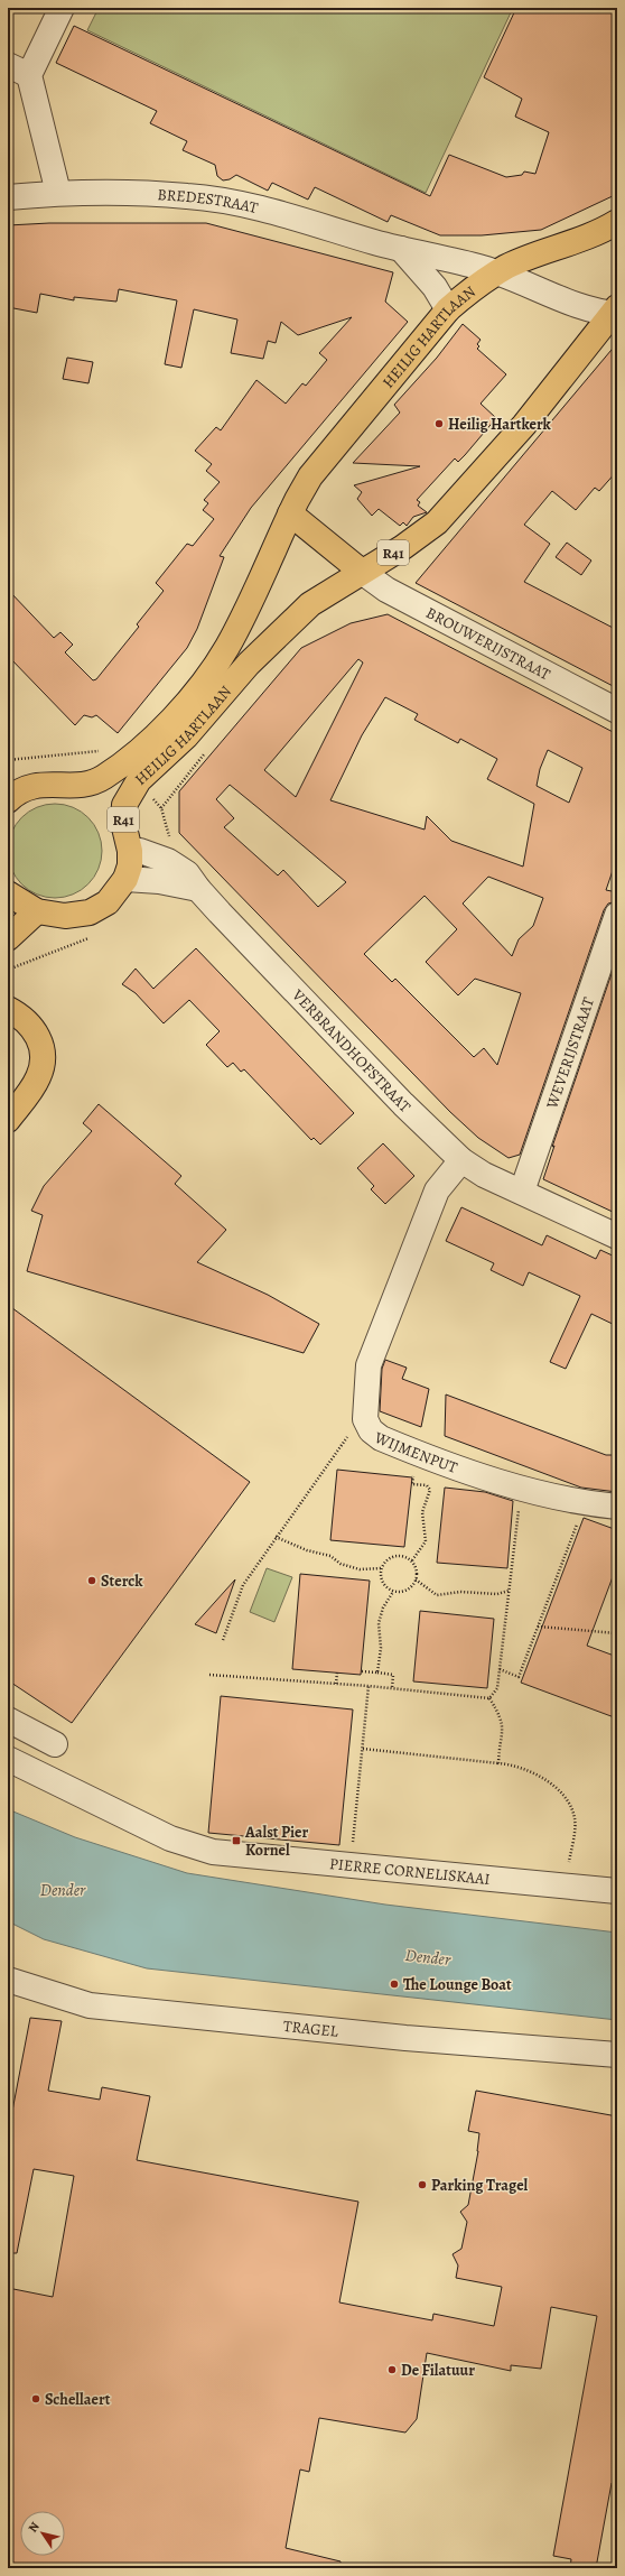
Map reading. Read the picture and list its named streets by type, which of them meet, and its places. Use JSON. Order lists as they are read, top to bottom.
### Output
{
  "streets": {
    "main road": ["HEILIG HARTLAAN", "R41"],
    "street": [
      "BREDESTRAAT",
      "BROUWERIJSTRAAT",
      "VERBRANDHOFSTRAAT",
      "WEVERIJSTRAAT",
      "WIJMENPUT",
      "PIERRE CORNELISKAAI",
      "TRAGEL"
    ]
  },
  "crossings": [
    ["BREDESTRAAT", "HEILIG HARTLAAN"],
    ["HEILIG HARTLAAN", "R41"],
    ["HEILIG HARTLAAN", "BROUWERIJSTRAAT"],
    ["HEILIG HARTLAAN", "VERBRANDHOFSTRAAT"],
    ["R41", "BROUWERIJSTRAAT"],
    ["VERBRANDHOFSTRAAT", "WEVERIJSTRAAT"],
    ["VERBRANDHOFSTRAAT", "WIJMENPUT"]
  ],
  "water": ["Dender"],
  "places": {
    "other": [
      "Heilig Hartkerk",
      "Sterck",
      "The Lounge Boat",
      "Parking Tragel",
      "De Filatuur",
      "Schellaert"
    ],
    "transit": ["Aalst Pier Kornel"]
  },
  "north": "top left"
}
